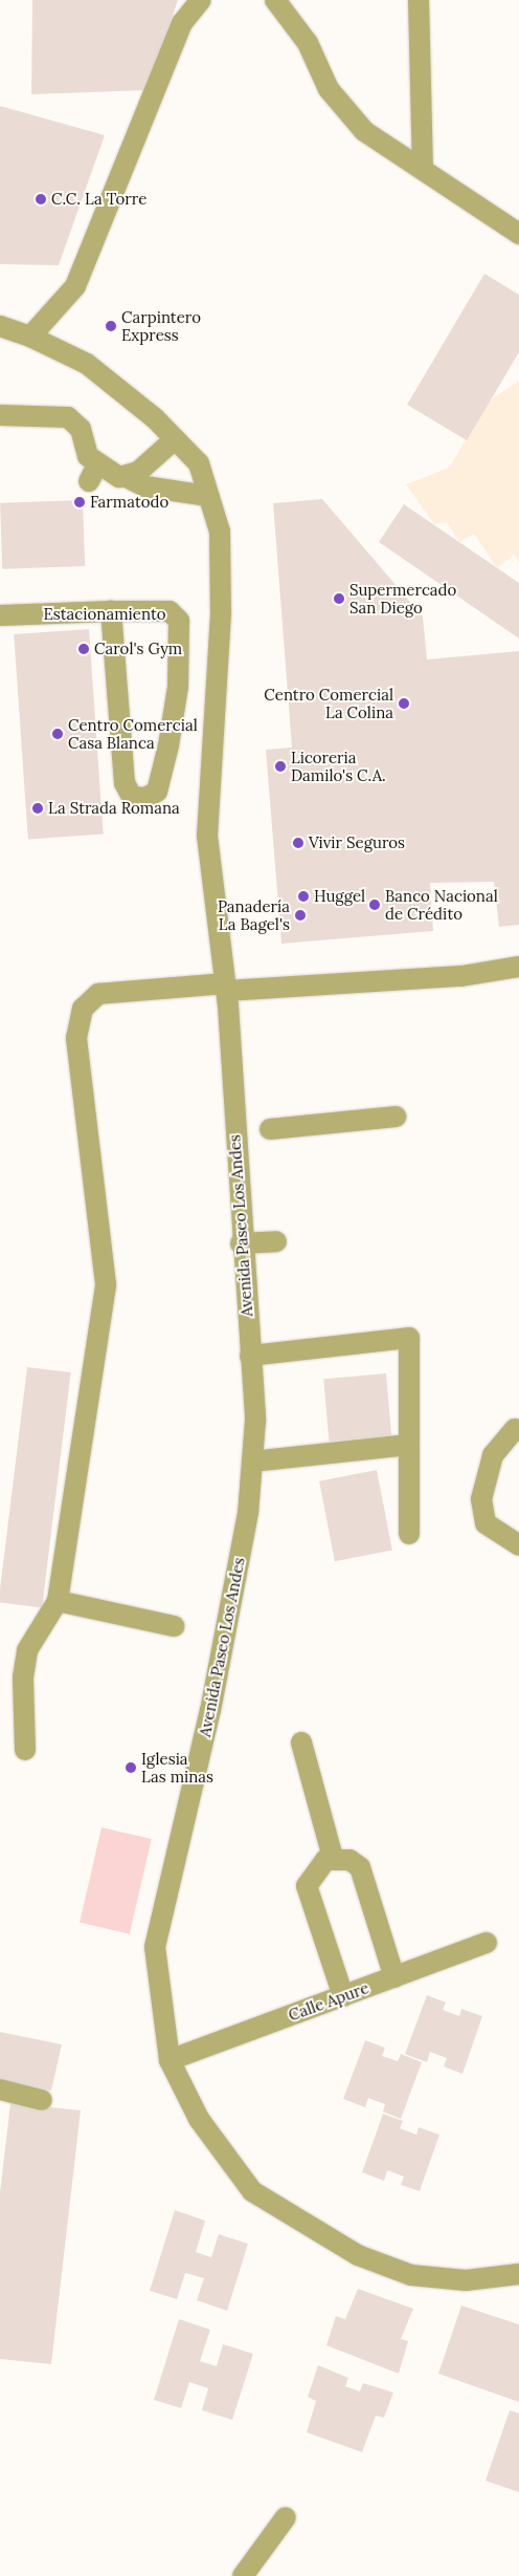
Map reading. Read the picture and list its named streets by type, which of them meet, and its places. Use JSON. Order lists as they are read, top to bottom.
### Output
{
  "streets": {
    "street": ["Estacionamiento", "Avenida Paseo Los Andes", "Calle Apure"]
  },
  "crossings": [
    ["Avenida Paseo Los Andes", "Calle Apure"]
  ],
  "places": [
    "C.C. La Torre",
    "Carpintero Express",
    "Farmatodo",
    "Supermercado San Diego",
    "Carol's Gym",
    "Centro Comercial La Colina",
    "Centro Comercial Casa Blanca",
    "Licoreria Damilo's C.A.",
    "La Strada Romana",
    "Vivir Seguros",
    "Huggel",
    "Banco Nacional de Crédito",
    "Panadería La Bagel's",
    "Iglesia Las minas"
  ]
}
